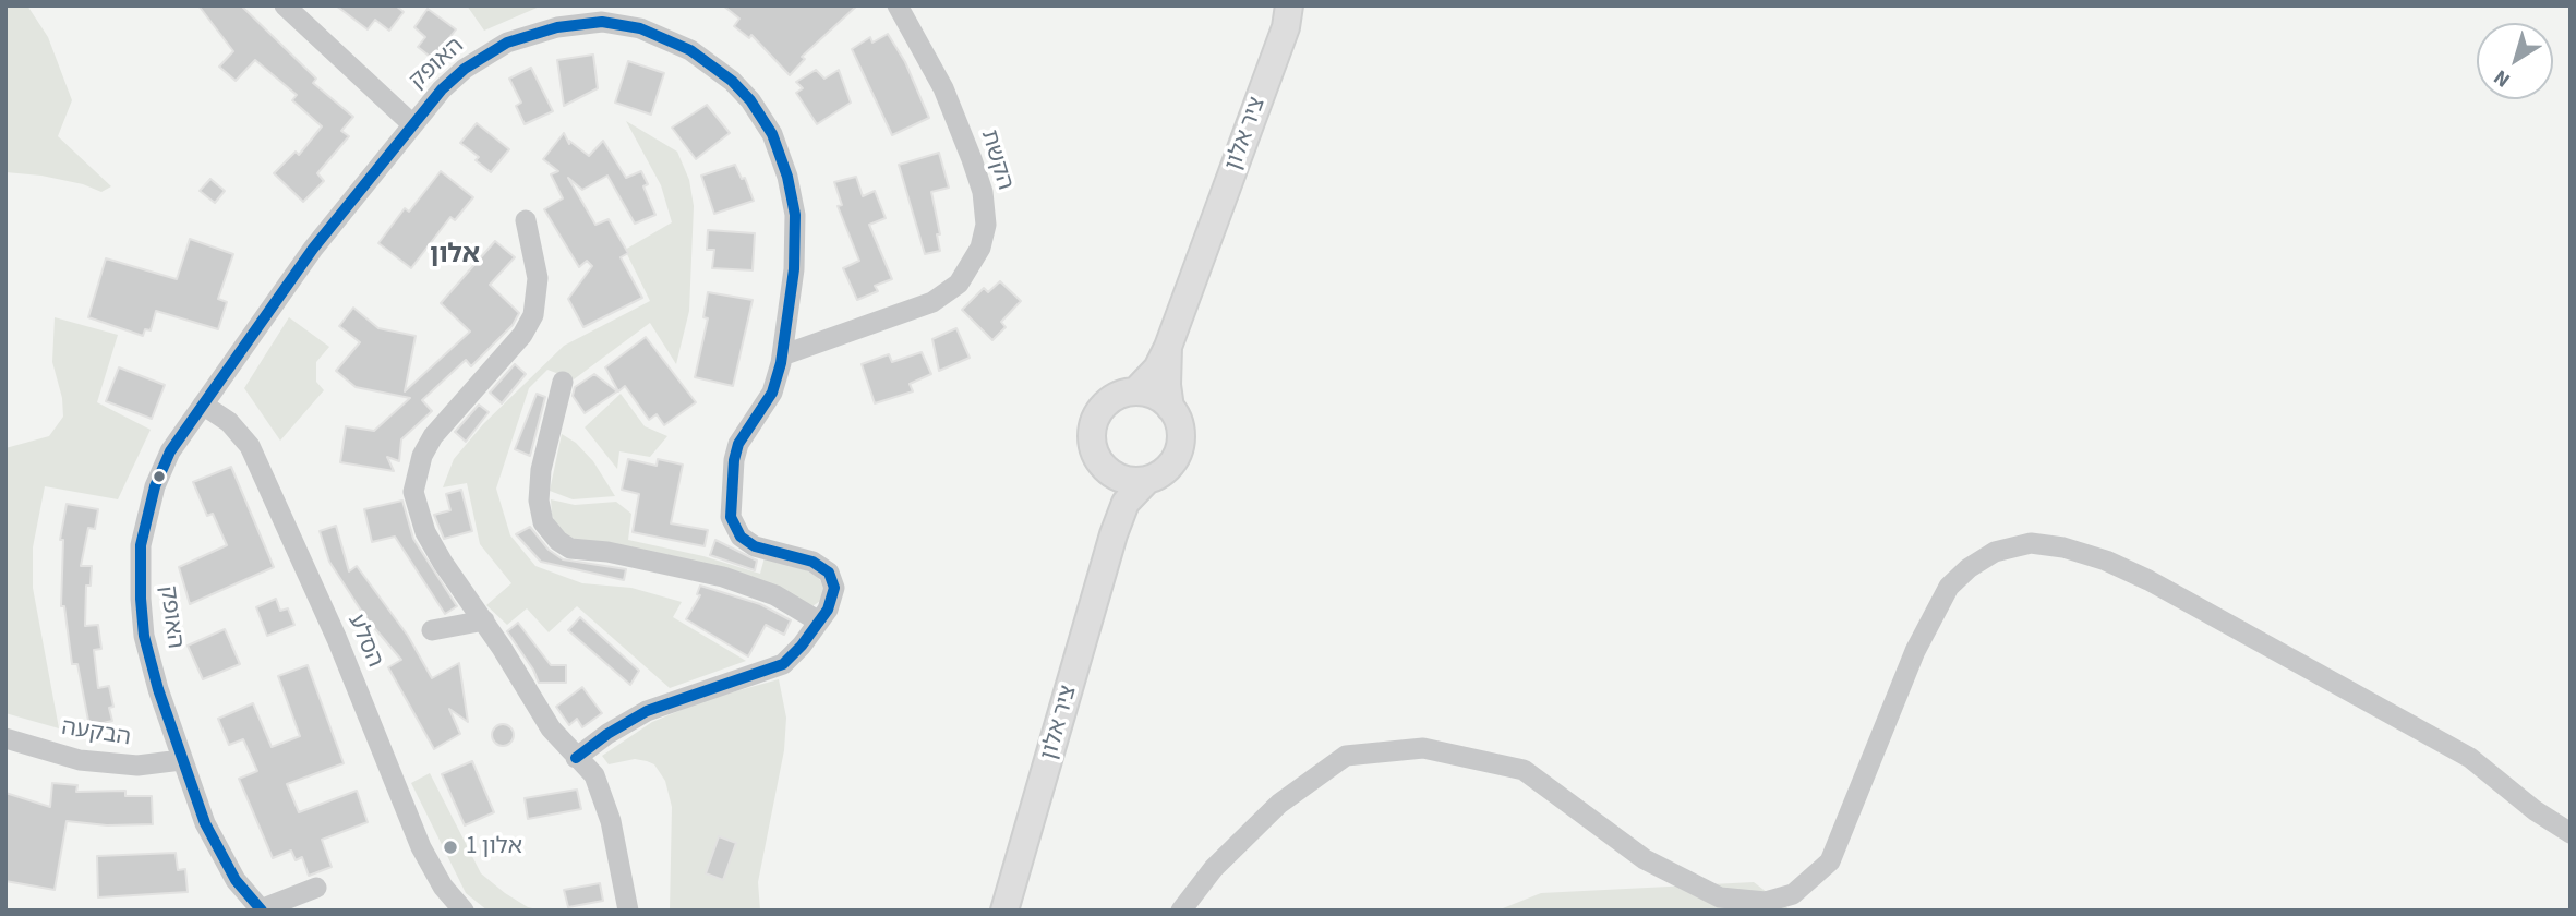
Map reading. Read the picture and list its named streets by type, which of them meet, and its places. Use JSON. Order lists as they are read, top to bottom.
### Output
{
  "streets": {
    "main road": ["ציר אלון"],
    "street": [
      "האופק",
      "הקשת",
      "הסלע",
      "הבקעה"
    ]
  },
  "crossings": [
    ["האופק", "הקשת"],
    ["האופק", "הסלע"],
    ["האופק", "הבקעה"]
  ],
  "districts": ["אלון"],
  "places": ["אלון 1"],
  "north": "bottom left"
}
